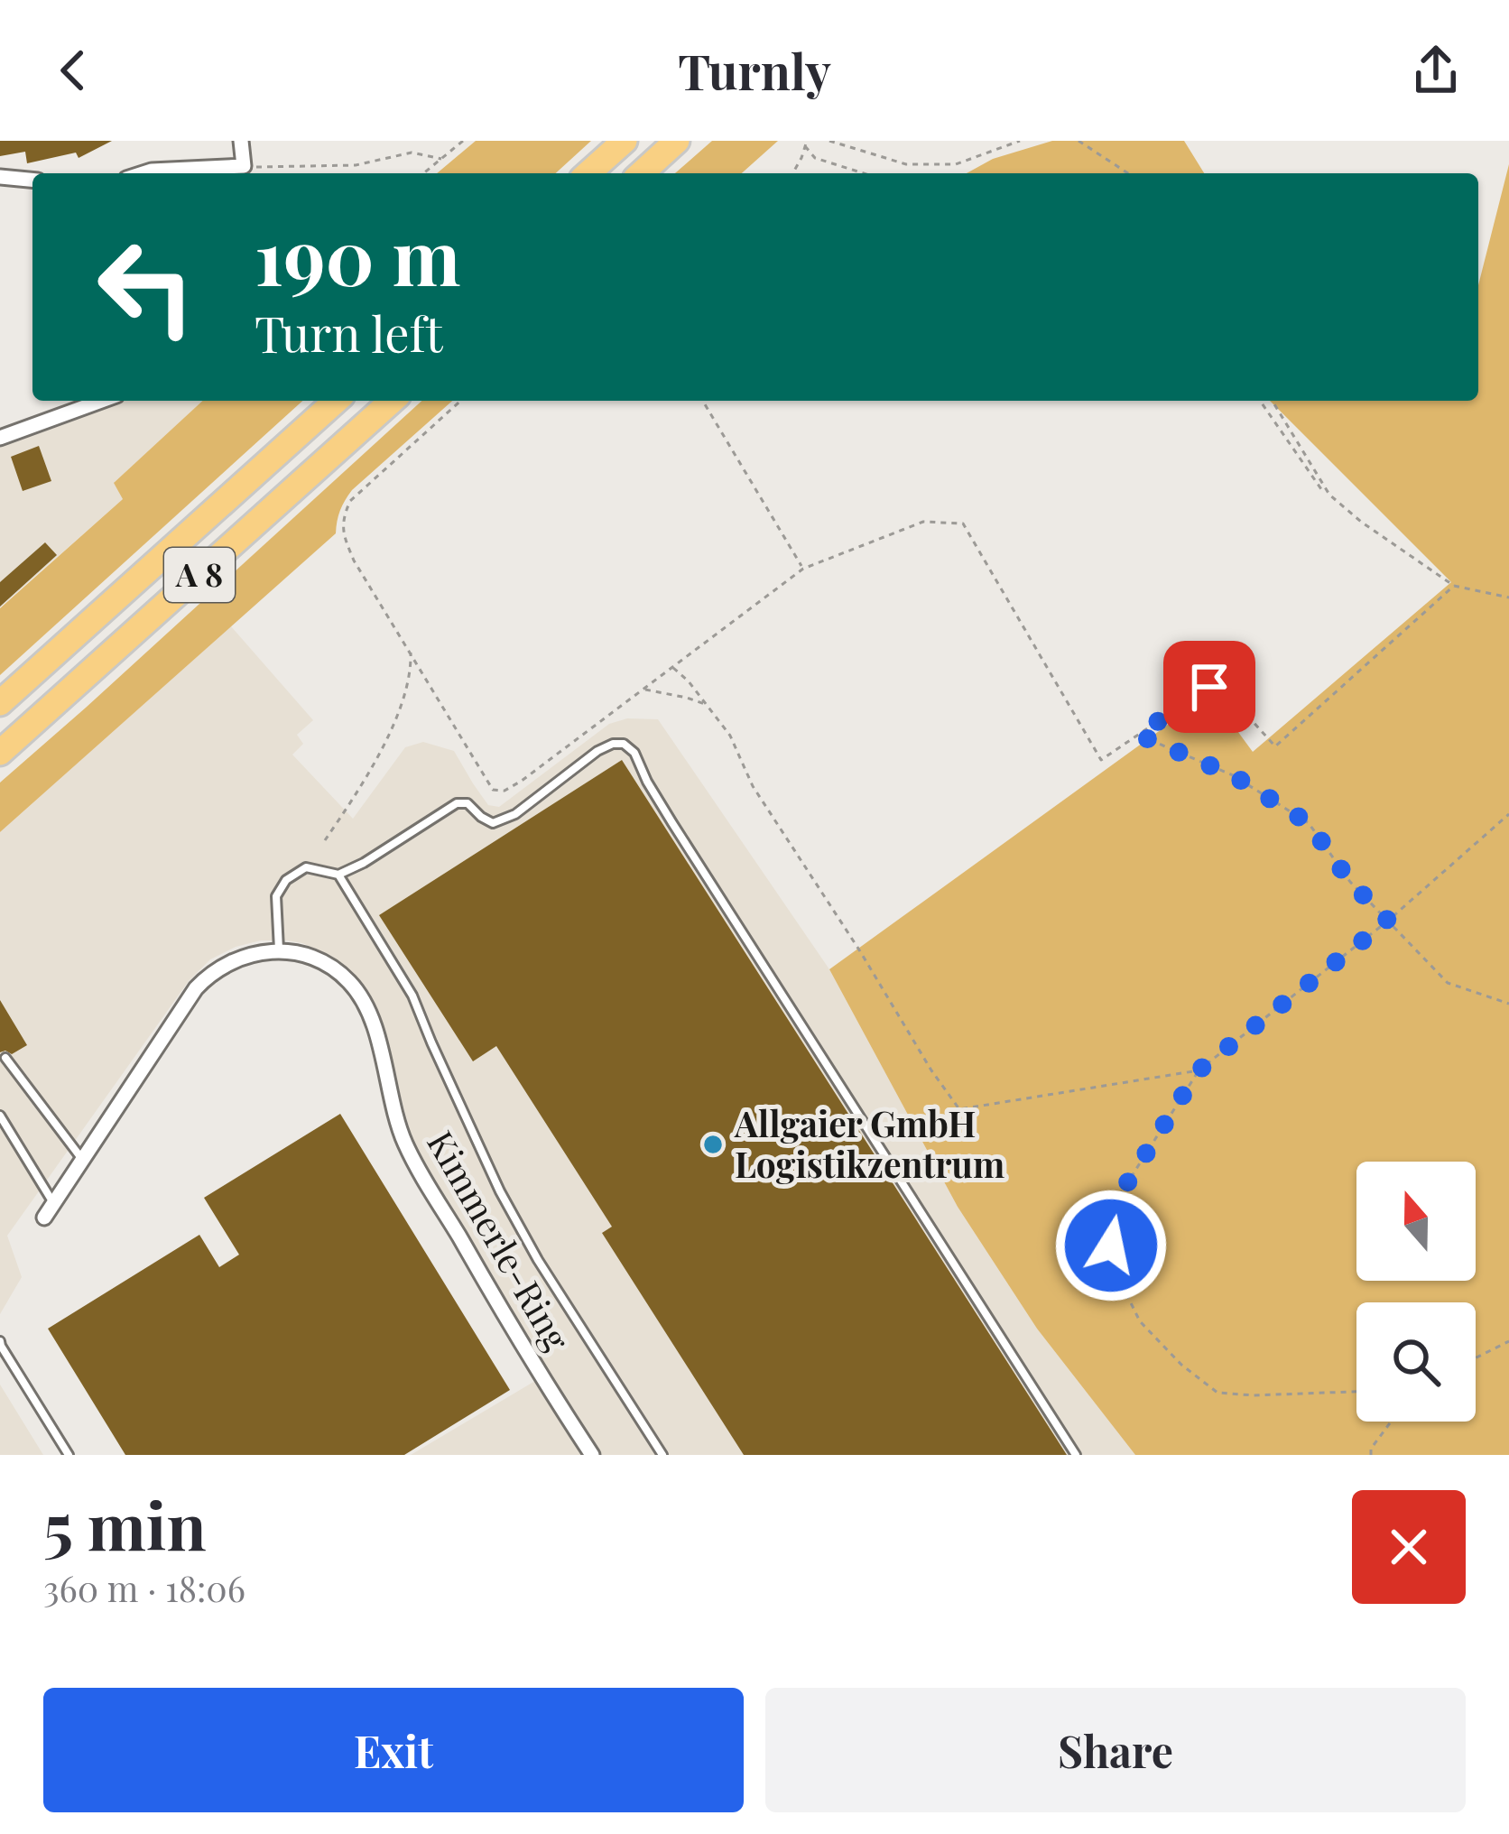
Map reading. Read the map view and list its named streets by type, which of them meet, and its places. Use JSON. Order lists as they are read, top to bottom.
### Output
{
  "streets": {
    "highway": ["A 8"],
    "street": ["Kimmerle-Ring"]
  },
  "places": ["Allgaier GmbH Logistikzentrum"],
  "north": "top",
  "page": {
    "header": "Turnly",
    "turn": ["190 m", "Turn left"],
    "heading": ["5 min", "360 m · 18:06"],
    "buttons": ["Exit", "Share"]
  }
}
